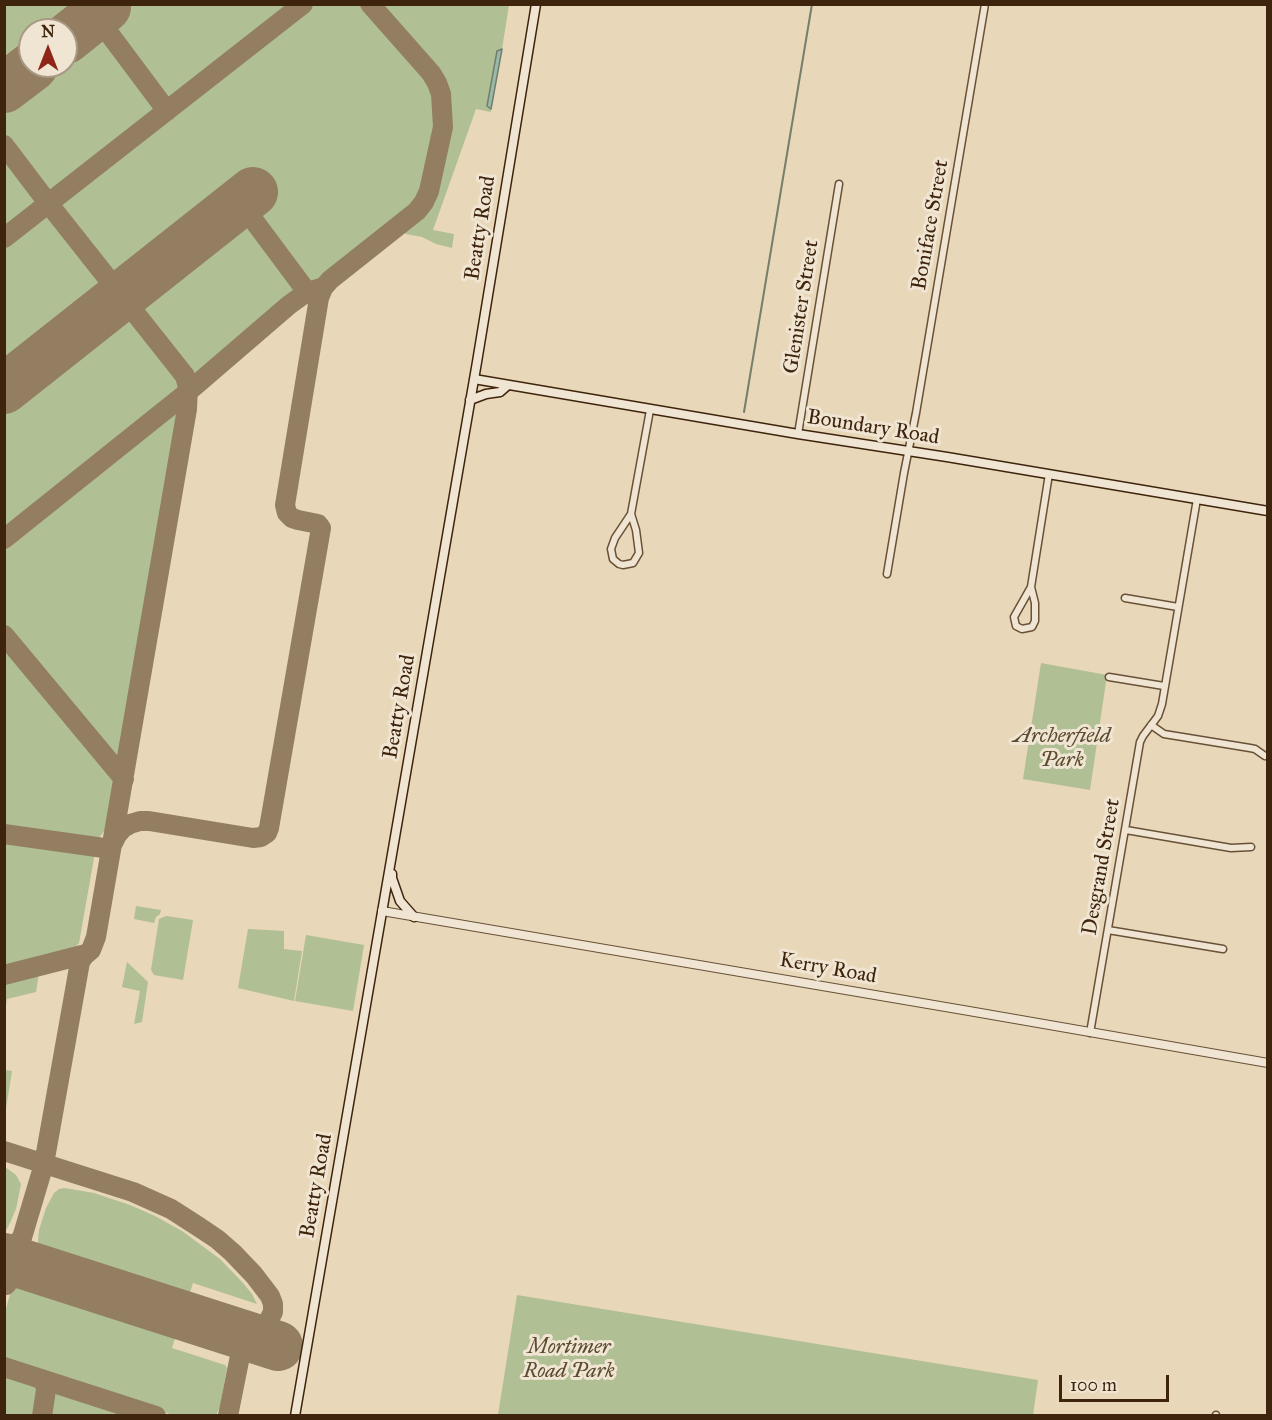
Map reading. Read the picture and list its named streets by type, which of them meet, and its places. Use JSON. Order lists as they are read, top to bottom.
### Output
{
  "streets": {
    "main road": ["Beatty Road", "Boundary Road"],
    "street": [
      "Boniface Street",
      "Glenister Street",
      "Desgrand Street",
      "Kerry Road"
    ]
  },
  "crossings": [
    ["Boniface Street", "Boundary Road"],
    ["Beatty Road", "Boundary Road"],
    ["Beatty Road", "Kerry Road"],
    ["Glenister Street", "Boundary Road"],
    ["Boundary Road", "Desgrand Street"],
    ["Desgrand Street", "Kerry Road"]
  ],
  "parks": ["Archerfield Park", "Mortimer Road Park"],
  "scale_bar": "100 m",
  "north": "top"
}
